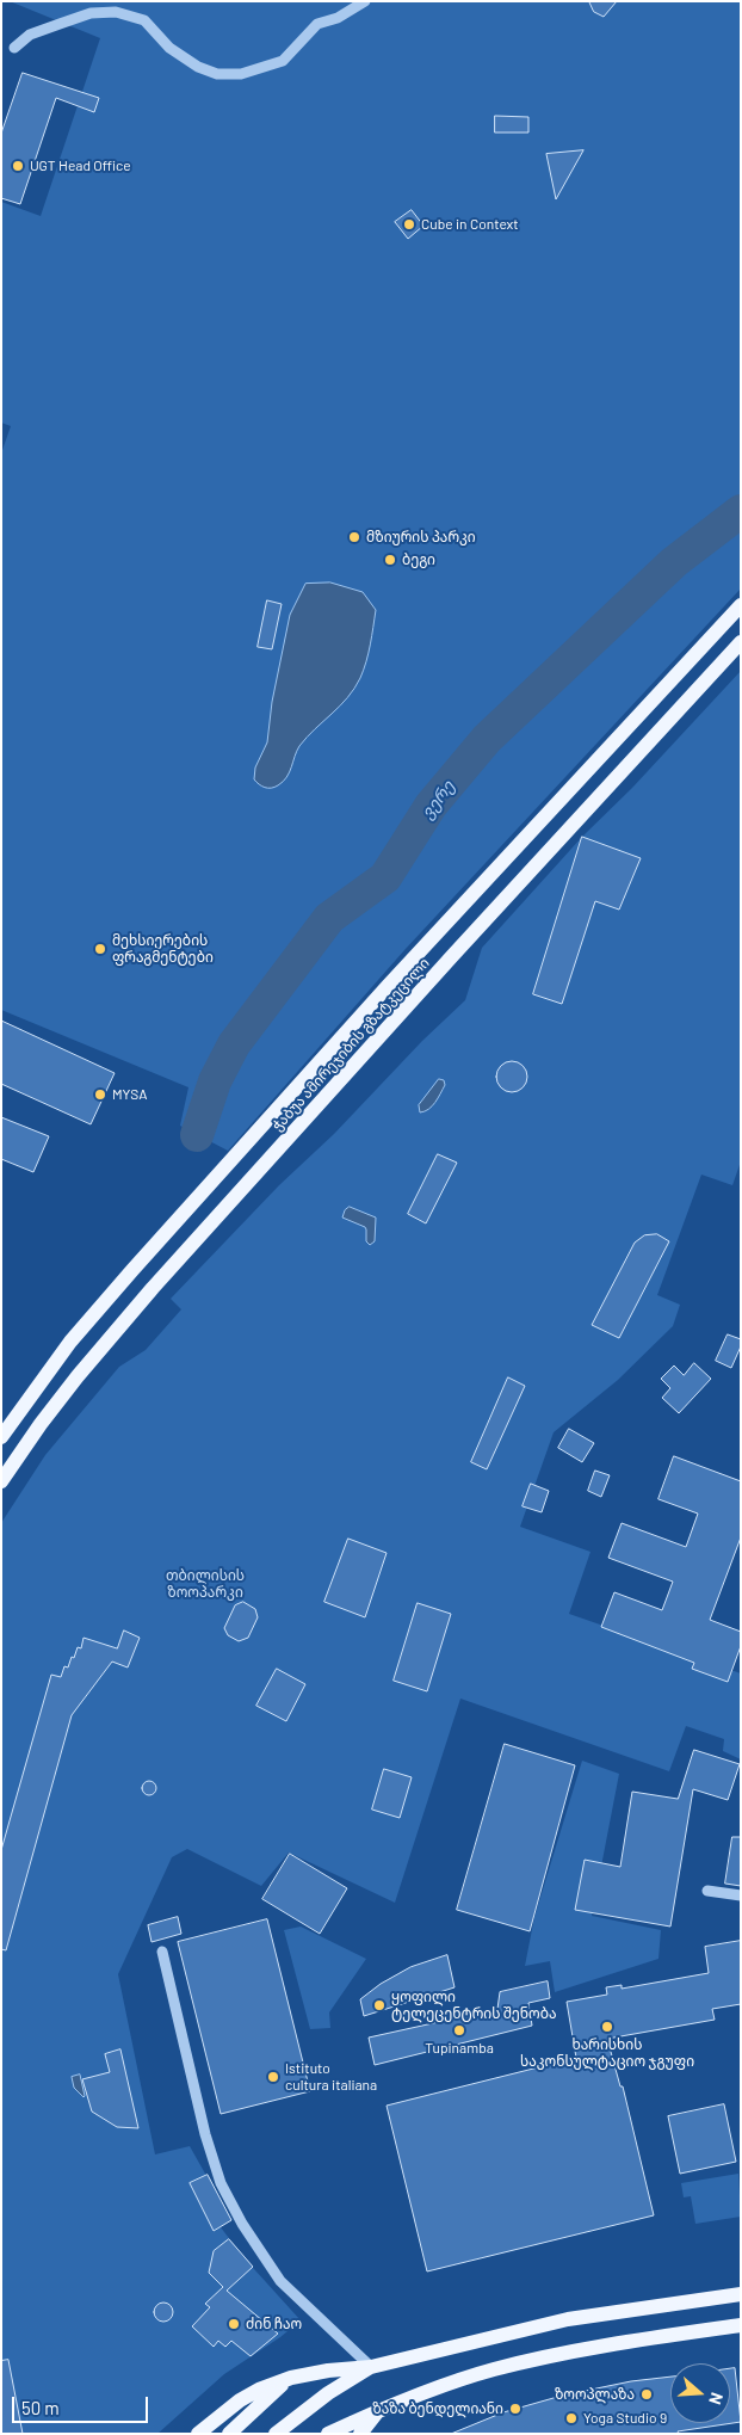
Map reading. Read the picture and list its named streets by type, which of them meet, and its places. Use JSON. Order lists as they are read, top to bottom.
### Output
{
  "streets": {
    "main road": ["ჭაბუა ამირეჯიბის გზატკეცილი"]
  },
  "water": ["ვერე"],
  "parks": ["თბილისის ზოოპარკი"],
  "places": [
    "UGT Head Office",
    "Cube in Context",
    "მზიურის პარკი",
    "ბეგი",
    "მეხსიერების ფრაგმენტები",
    "MYSA",
    "ყოფილი ტელეცენტრის შენობა",
    "ხარისხის საკონსულტაციო ჯგუფი",
    "Tupinamba",
    "Istituto cultura italiana",
    "ძინ ჩაო",
    "ზოოპლაზა",
    "ზაზა ბენდელიანი",
    "Yoga Studio 9"
  ],
  "scale_bar": "50 m",
  "north": "right"
}
